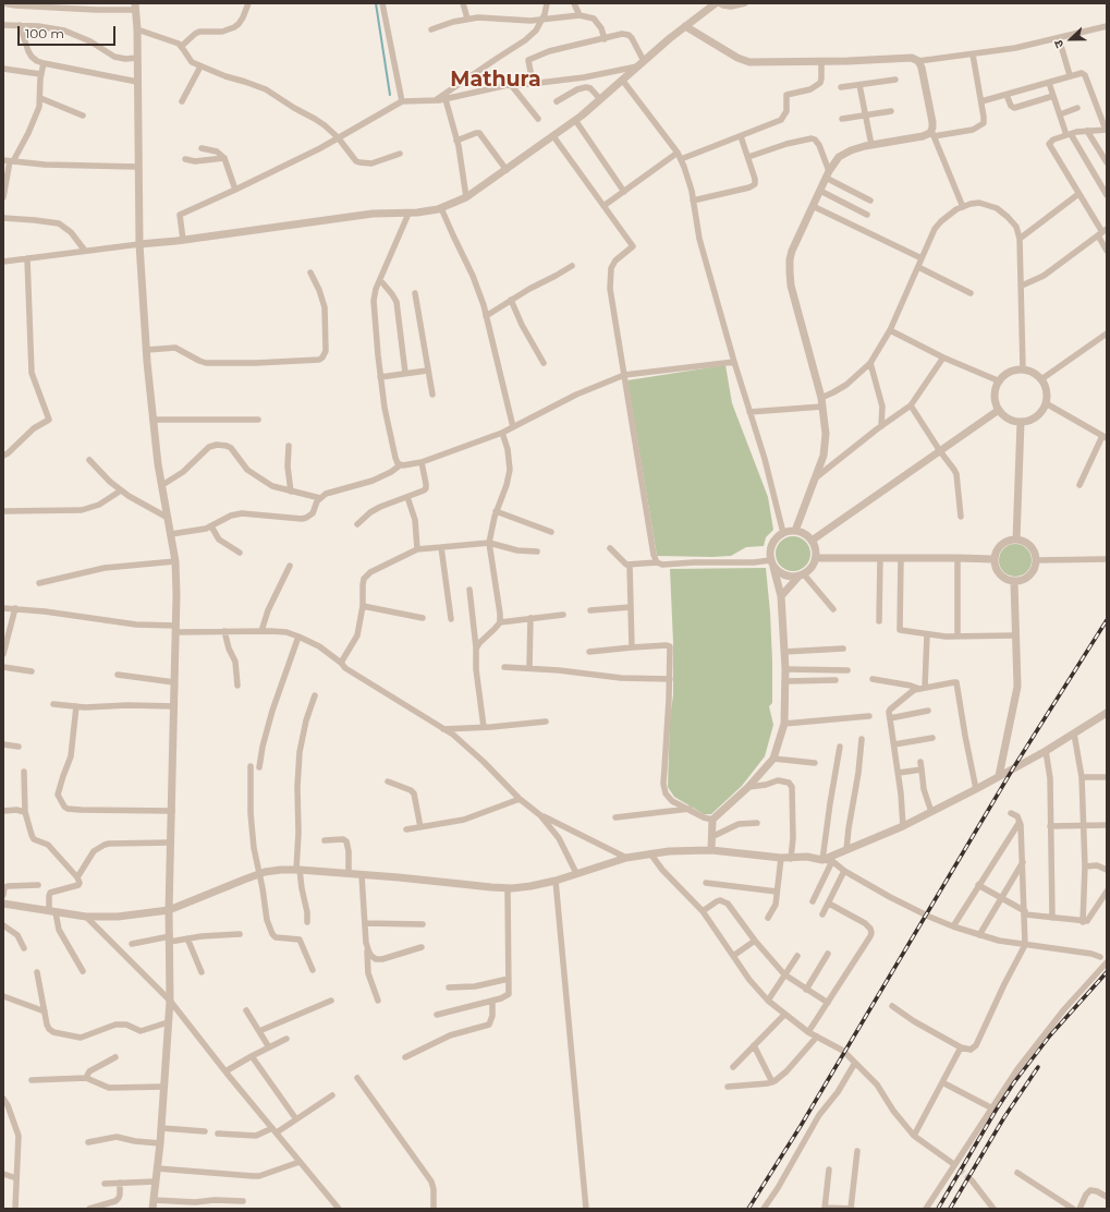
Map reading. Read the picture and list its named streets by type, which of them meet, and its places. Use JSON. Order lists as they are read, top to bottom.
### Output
{
  "districts": ["Mathura"],
  "scale_bar": "100 m",
  "north": "left"
}
